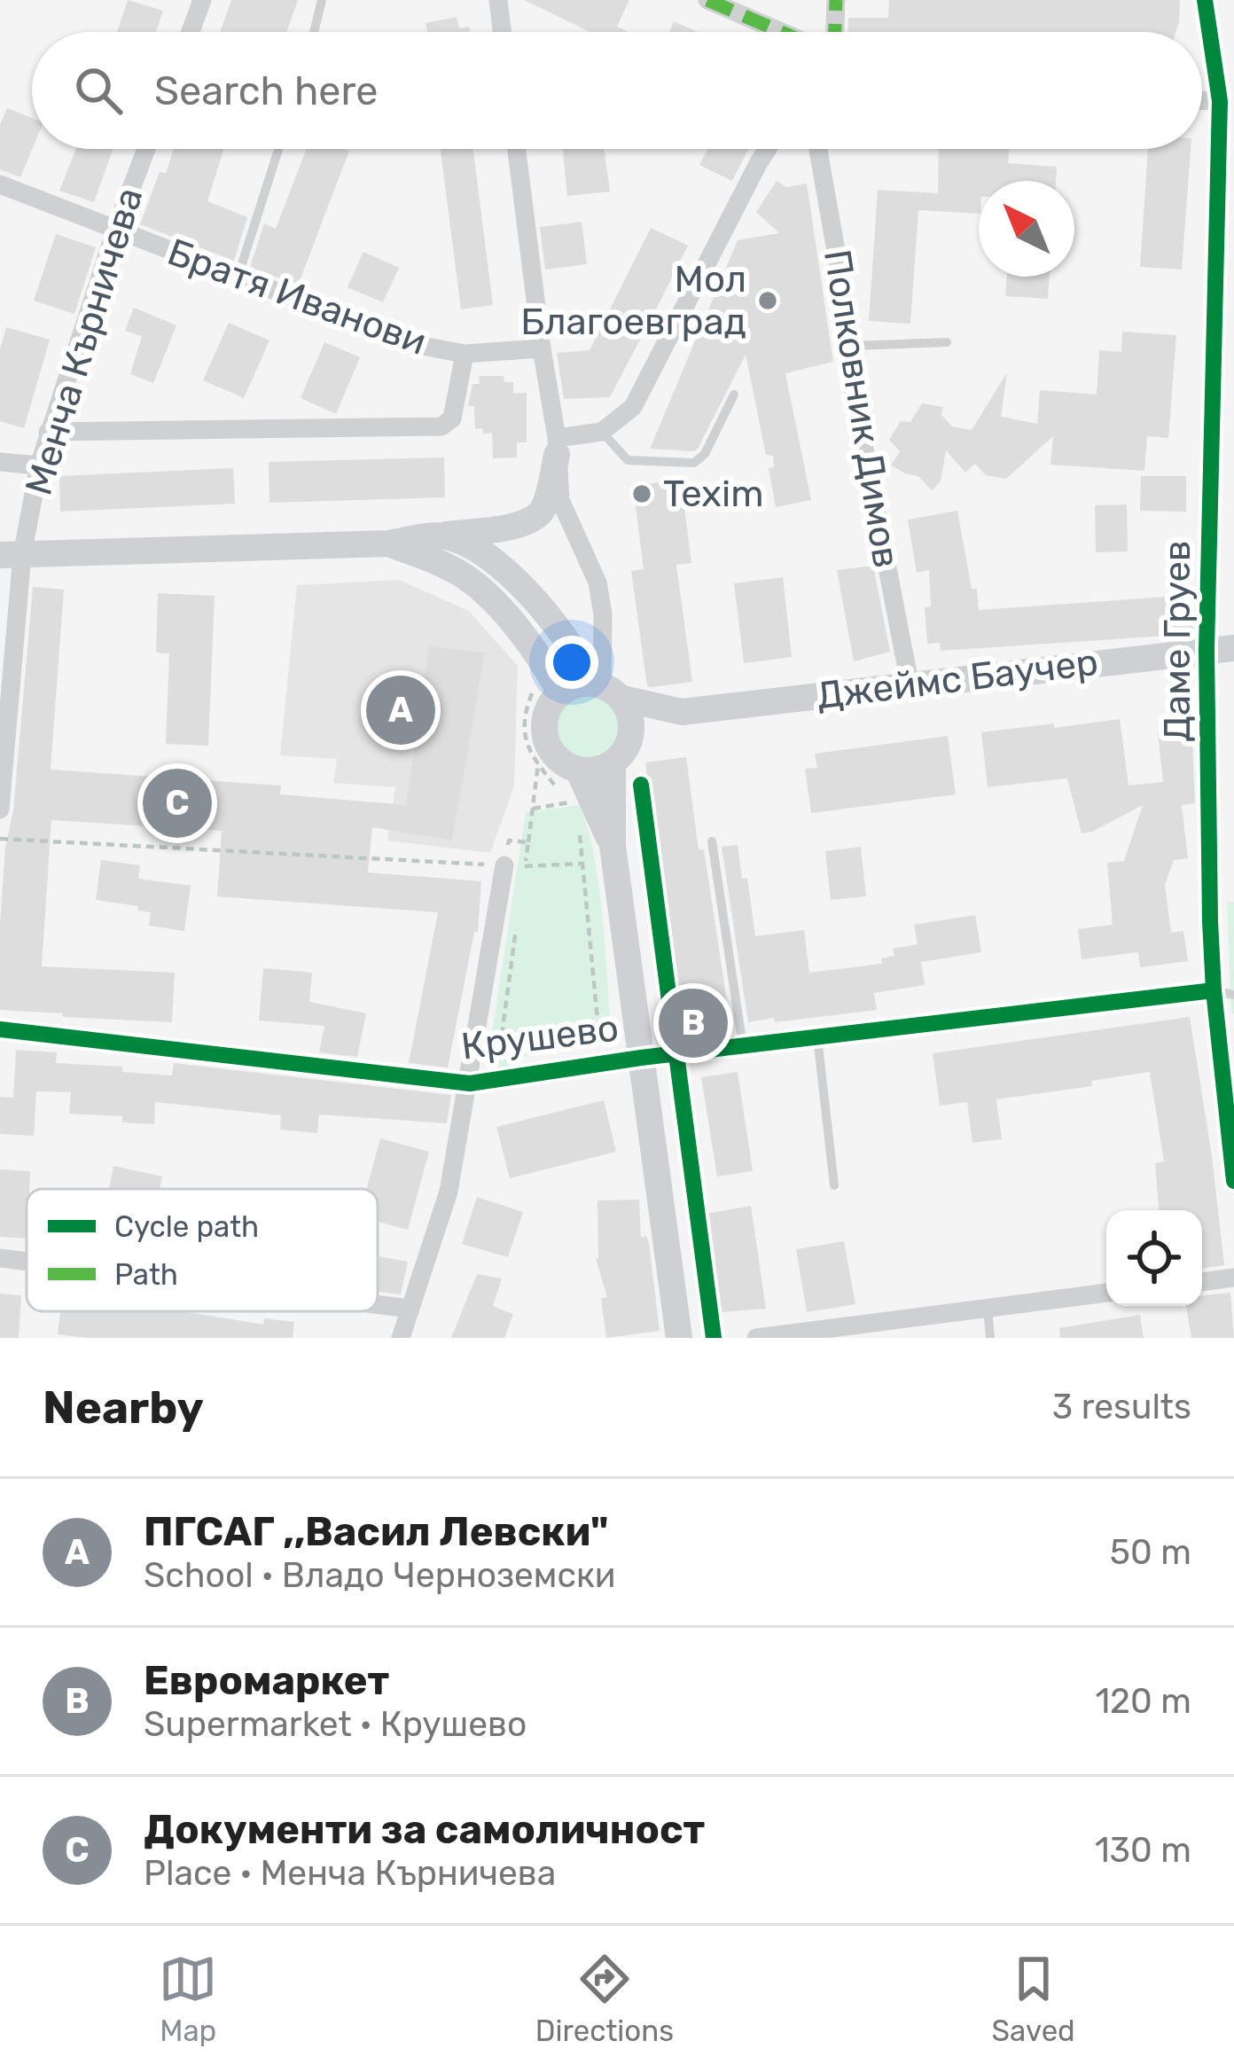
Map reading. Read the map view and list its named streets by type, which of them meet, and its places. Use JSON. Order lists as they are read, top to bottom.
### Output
{
  "streets": {
    "street": [
      "Братя Иванови",
      "Менча Кърничева",
      "Полковник Димов",
      "Даме Груев",
      "Джеймс Баучер",
      "Крушево"
    ]
  },
  "crossings": [
    ["Братя Иванови", "Менча Кърничева"],
    ["Полковник Димов", "Джеймс Баучер"],
    ["Даме Груев", "Джеймс Баучер"],
    ["Даме Груев", "Крушево"]
  ],
  "places": ["Мол Благоевград", "Texim"],
  "legend": ["Cycle path", "Path"],
  "north": "top left",
  "page": {
    "search": "Search here",
    "pins": ["A", "C", "B"],
    "heading": ["Nearby", "3 results"],
    "list": [
      {
        "mark": "A",
        "name": "ПГСАГ ,,Васил Левски\"",
        "note": "School · Владо Черноземски",
        "value": "50 m"
      },
      {
        "mark": "B",
        "name": "Евромаркет",
        "note": "Supermarket · Крушево",
        "value": "120 m"
      },
      {
        "mark": "C",
        "name": "Документи за самоличност",
        "note": "Place · Менча Кърничева",
        "value": "130 m"
      }
    ],
    "nav": ["Map", "Directions", "Saved"]
  }
}
